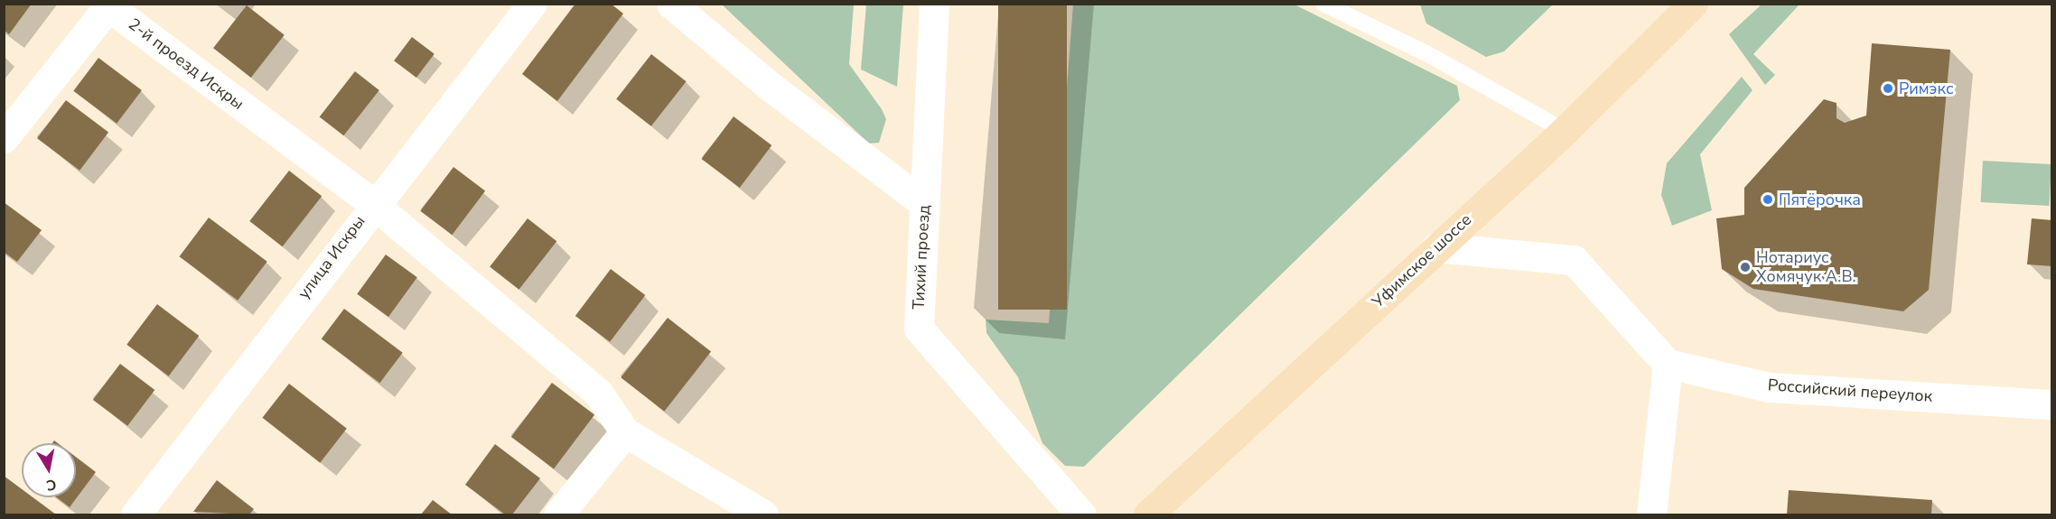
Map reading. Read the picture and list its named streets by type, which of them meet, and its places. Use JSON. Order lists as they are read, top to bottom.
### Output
{
  "streets": {
    "main road": ["Уфимское шоссе"],
    "street": [
      "2-й проезд Искры",
      "улица Искры",
      "Тихий проезд",
      "Российский переулок"
    ]
  },
  "crossings": [
    ["2-й проезд Искры", "улица Искры"]
  ],
  "places": ["Римэкс", "Пятёрочка", "Нотариус Хомячук А.В."],
  "north": "bottom"
}
